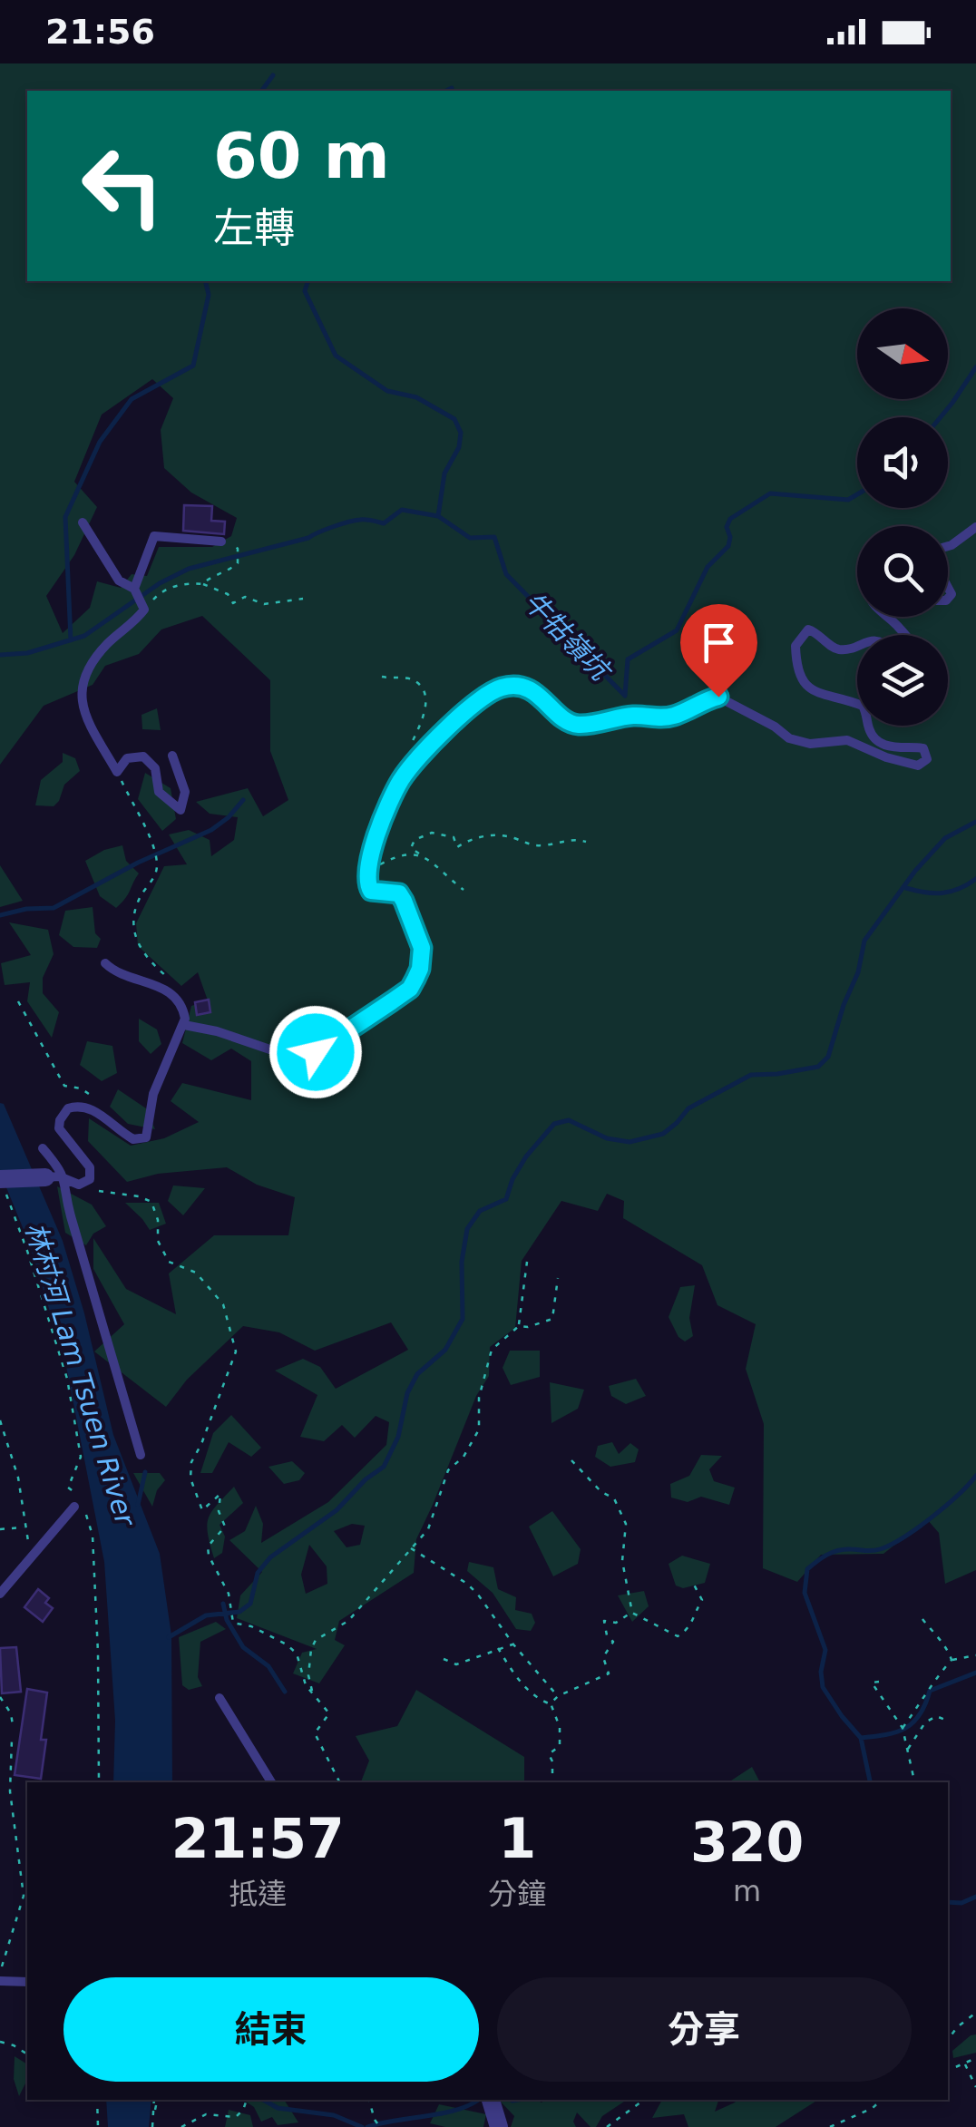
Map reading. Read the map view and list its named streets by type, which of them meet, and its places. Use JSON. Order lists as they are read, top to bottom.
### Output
{
  "water": ["牛牯嶺坑", "林村河 Lam Tsuen River"],
  "north": "right",
  "page": {
    "status": "21:56",
    "turn": ["60 m", "左轉"],
    "eta": [
      "21:57",
      "抵達",
      "1",
      "分鐘",
      "320",
      "m"
    ],
    "buttons": ["結束", "分享"]
  }
}
